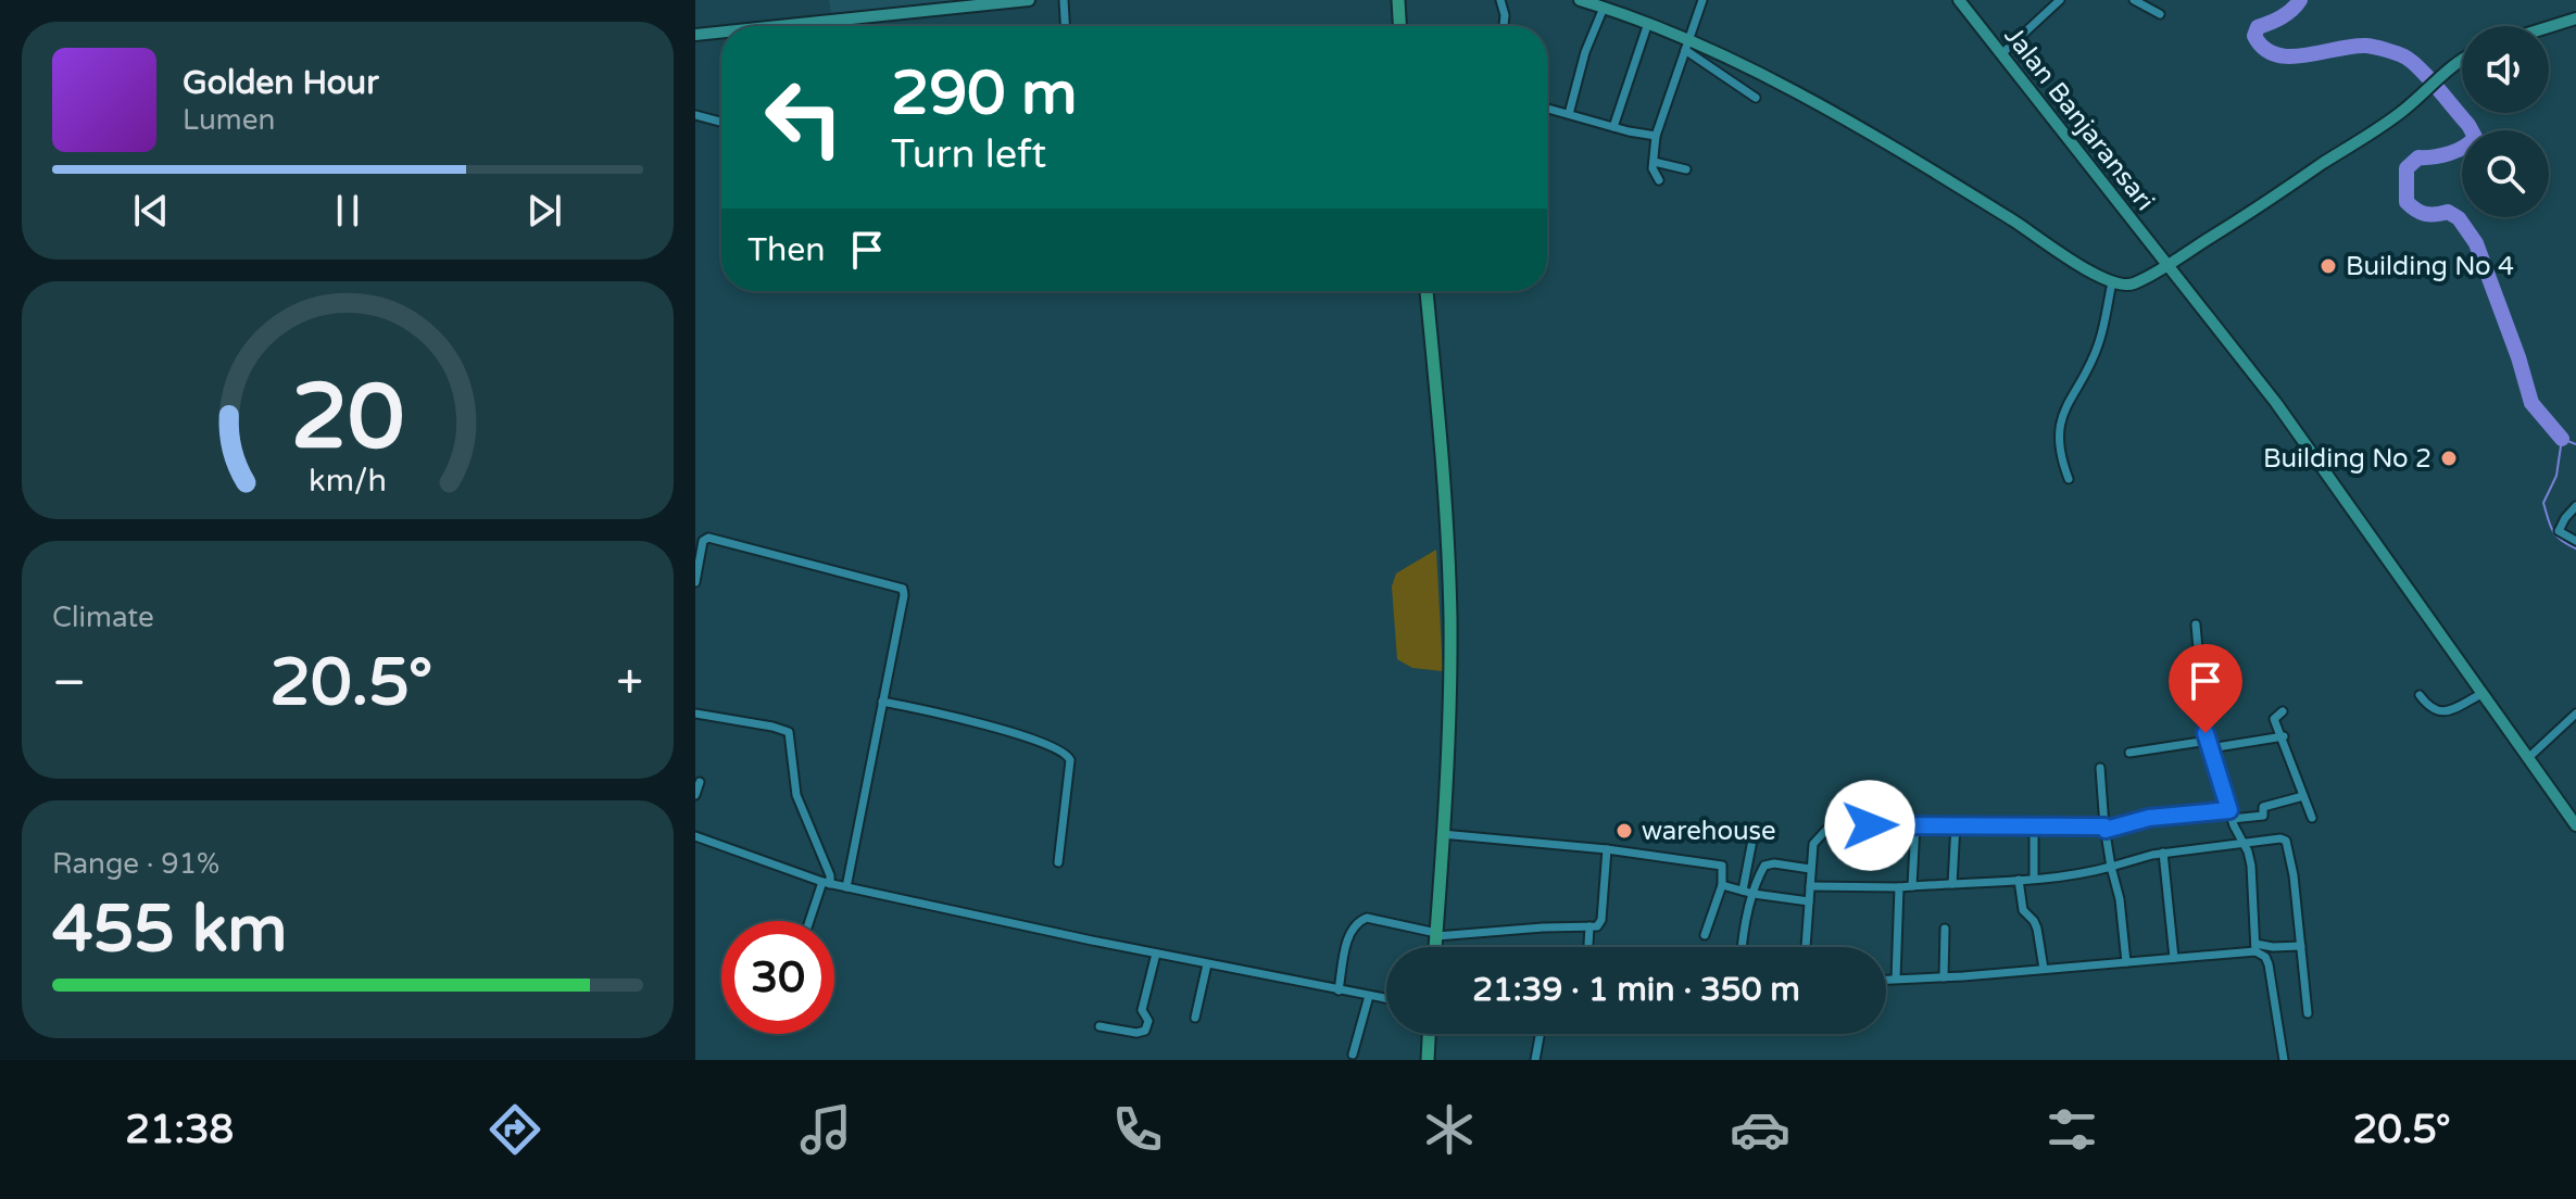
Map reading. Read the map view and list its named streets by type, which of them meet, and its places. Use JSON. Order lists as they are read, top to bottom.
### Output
{
  "streets": {
    "street": ["Jalan Banjaransari"]
  },
  "places": ["Building No 4", "Building No 2", "warehouse"],
  "page": {
    "turn": ["290 m", "Turn left"],
    "song": ["Golden Hour", "Lumen"],
    "then": "Then",
    "tile": [
      "Climate",
      ["Range · 91%", "455 km"]
    ],
    "heat": ["−", "20.5°", "+"],
    "limit": "30",
    "trip": "21:39 · 1 min · 350 m",
    "tabs": ["21:38", "20.5°"],
    "gauge": ["20", "km/h"]
  }
}
